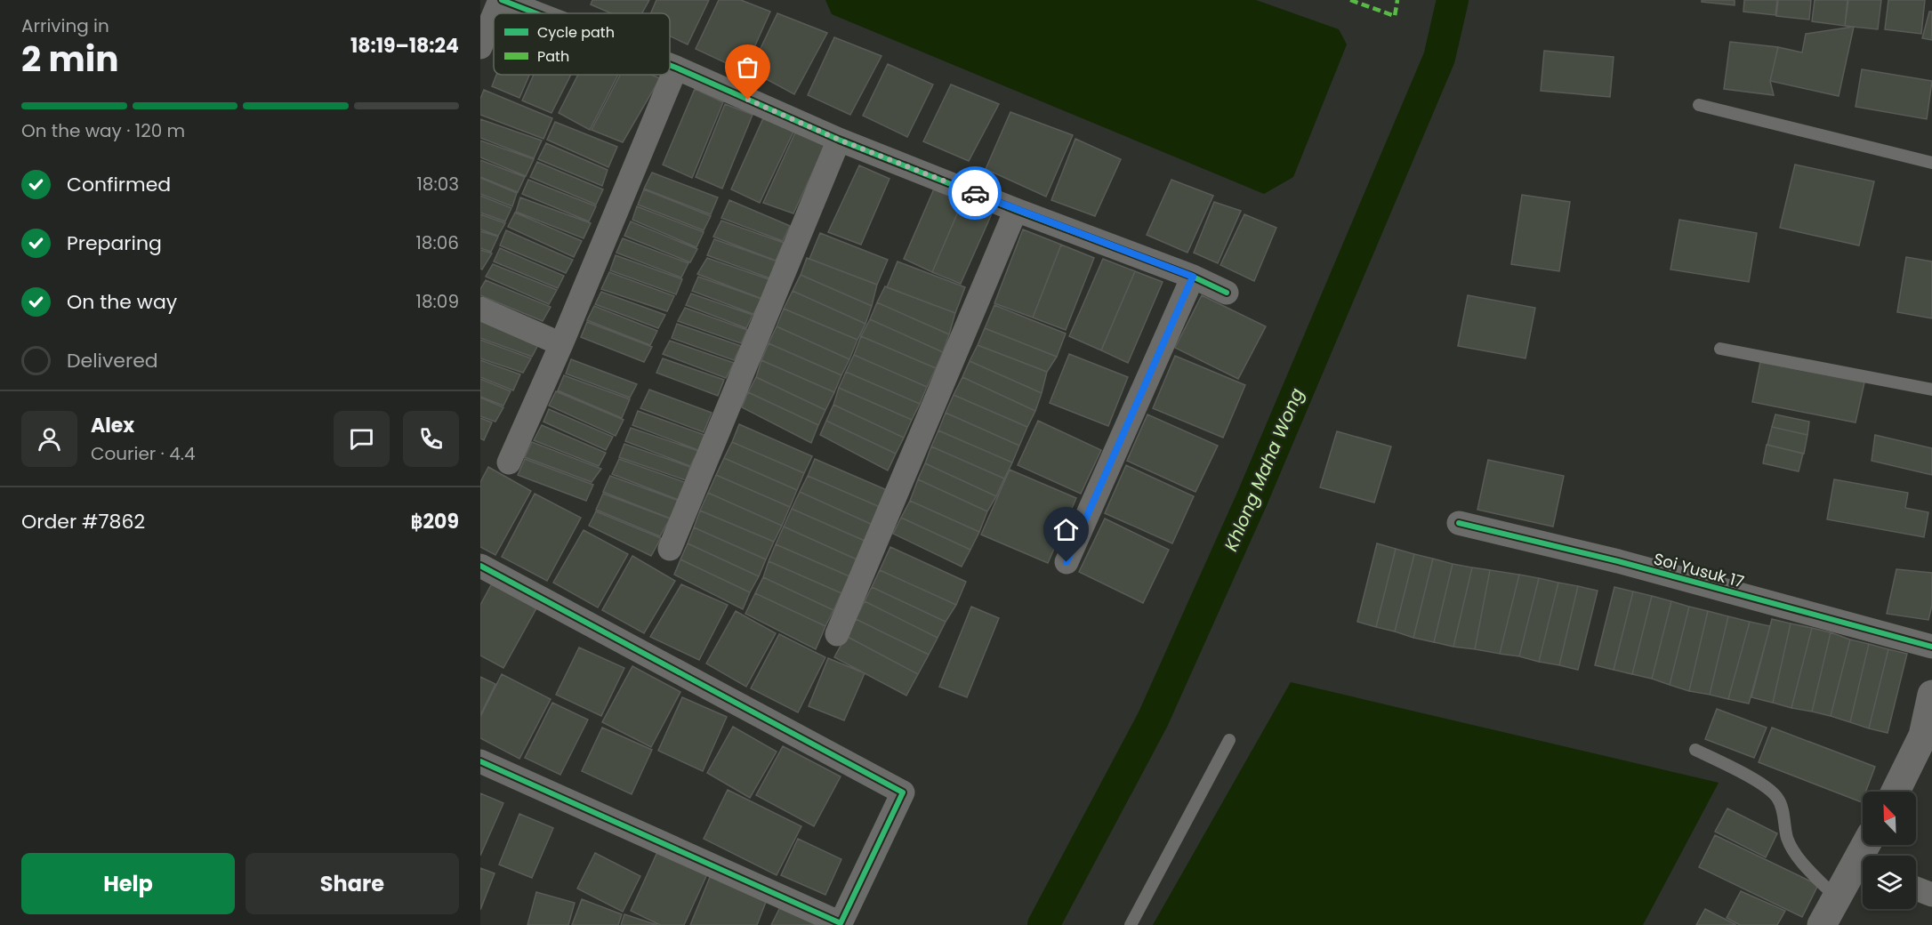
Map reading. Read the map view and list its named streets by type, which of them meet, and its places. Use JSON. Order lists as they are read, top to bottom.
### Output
{
  "streets": {
    "street": ["Soi Yusuk 17"]
  },
  "water": ["Khlong Maha Wong"],
  "legend": ["Cycle path", "Path"],
  "north": "top left",
  "page": {
    "heading": ["2 min", "Arriving in", "18:19–18:24"],
    "panel": [
      "Alex",
      "Courier · 4.4",
      "Order #7862",
      "฿209"
    ],
    "bar": "On the way · 120 m",
    "list": [
      ["Confirmed", "18:03"],
      ["Preparing", "18:06"],
      ["On the way", "18:09"],
      "Delivered"
    ],
    "buttons": ["Help", "Share"]
  }
}
